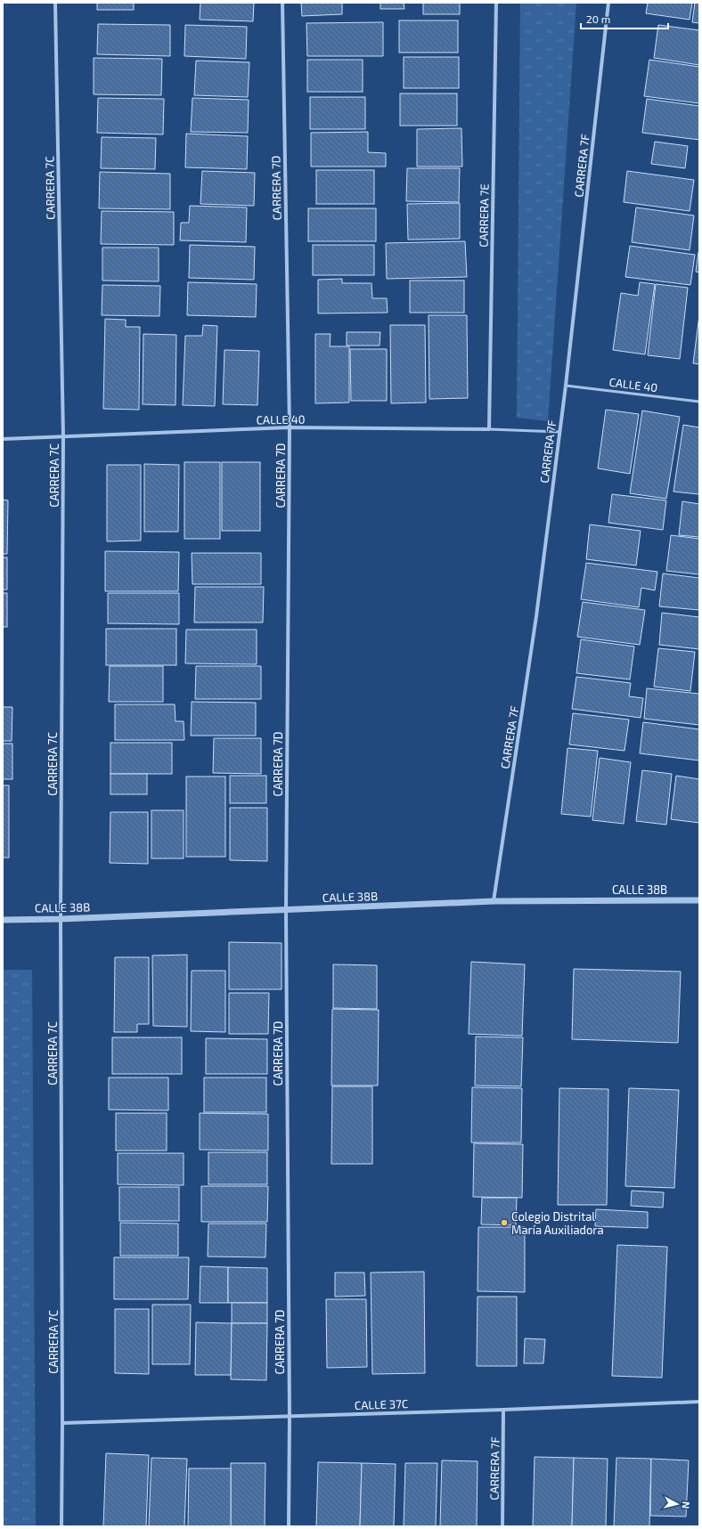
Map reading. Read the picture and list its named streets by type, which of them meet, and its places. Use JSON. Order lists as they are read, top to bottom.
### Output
{
  "streets": {
    "street": [
      "CARRERA 7F",
      "CARRERA 7C",
      "CARRERA 7D",
      "CARRERA 7E",
      "CALLE 40",
      "CALLE 38B",
      "CALLE 37C"
    ]
  },
  "crossings": [
    ["CARRERA 7F", "CALLE 40"],
    ["CARRERA 7F", "CALLE 38B"],
    ["CARRERA 7F", "CALLE 37C"],
    ["CARRERA 7C", "CALLE 40"],
    ["CARRERA 7C", "CALLE 38B"],
    ["CARRERA 7C", "CALLE 37C"],
    ["CARRERA 7D", "CALLE 40"],
    ["CARRERA 7D", "CALLE 38B"],
    ["CARRERA 7D", "CALLE 37C"],
    ["CARRERA 7E", "CALLE 40"]
  ],
  "places": ["Colegio Distrital María Auxiliadora"],
  "scale_bar": "20 m",
  "north": "right"
}
